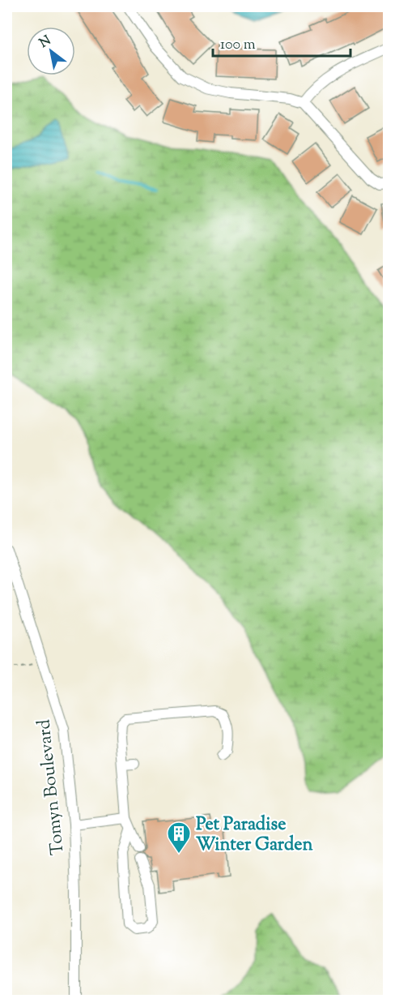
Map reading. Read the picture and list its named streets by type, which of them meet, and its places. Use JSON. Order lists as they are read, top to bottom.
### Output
{
  "streets": {
    "street": ["Tomyn Boulevard"]
  },
  "places": {
    "building": ["Pet Paradise Winter Garden"]
  },
  "scale_bar": "100 m",
  "north": "top left"
}
